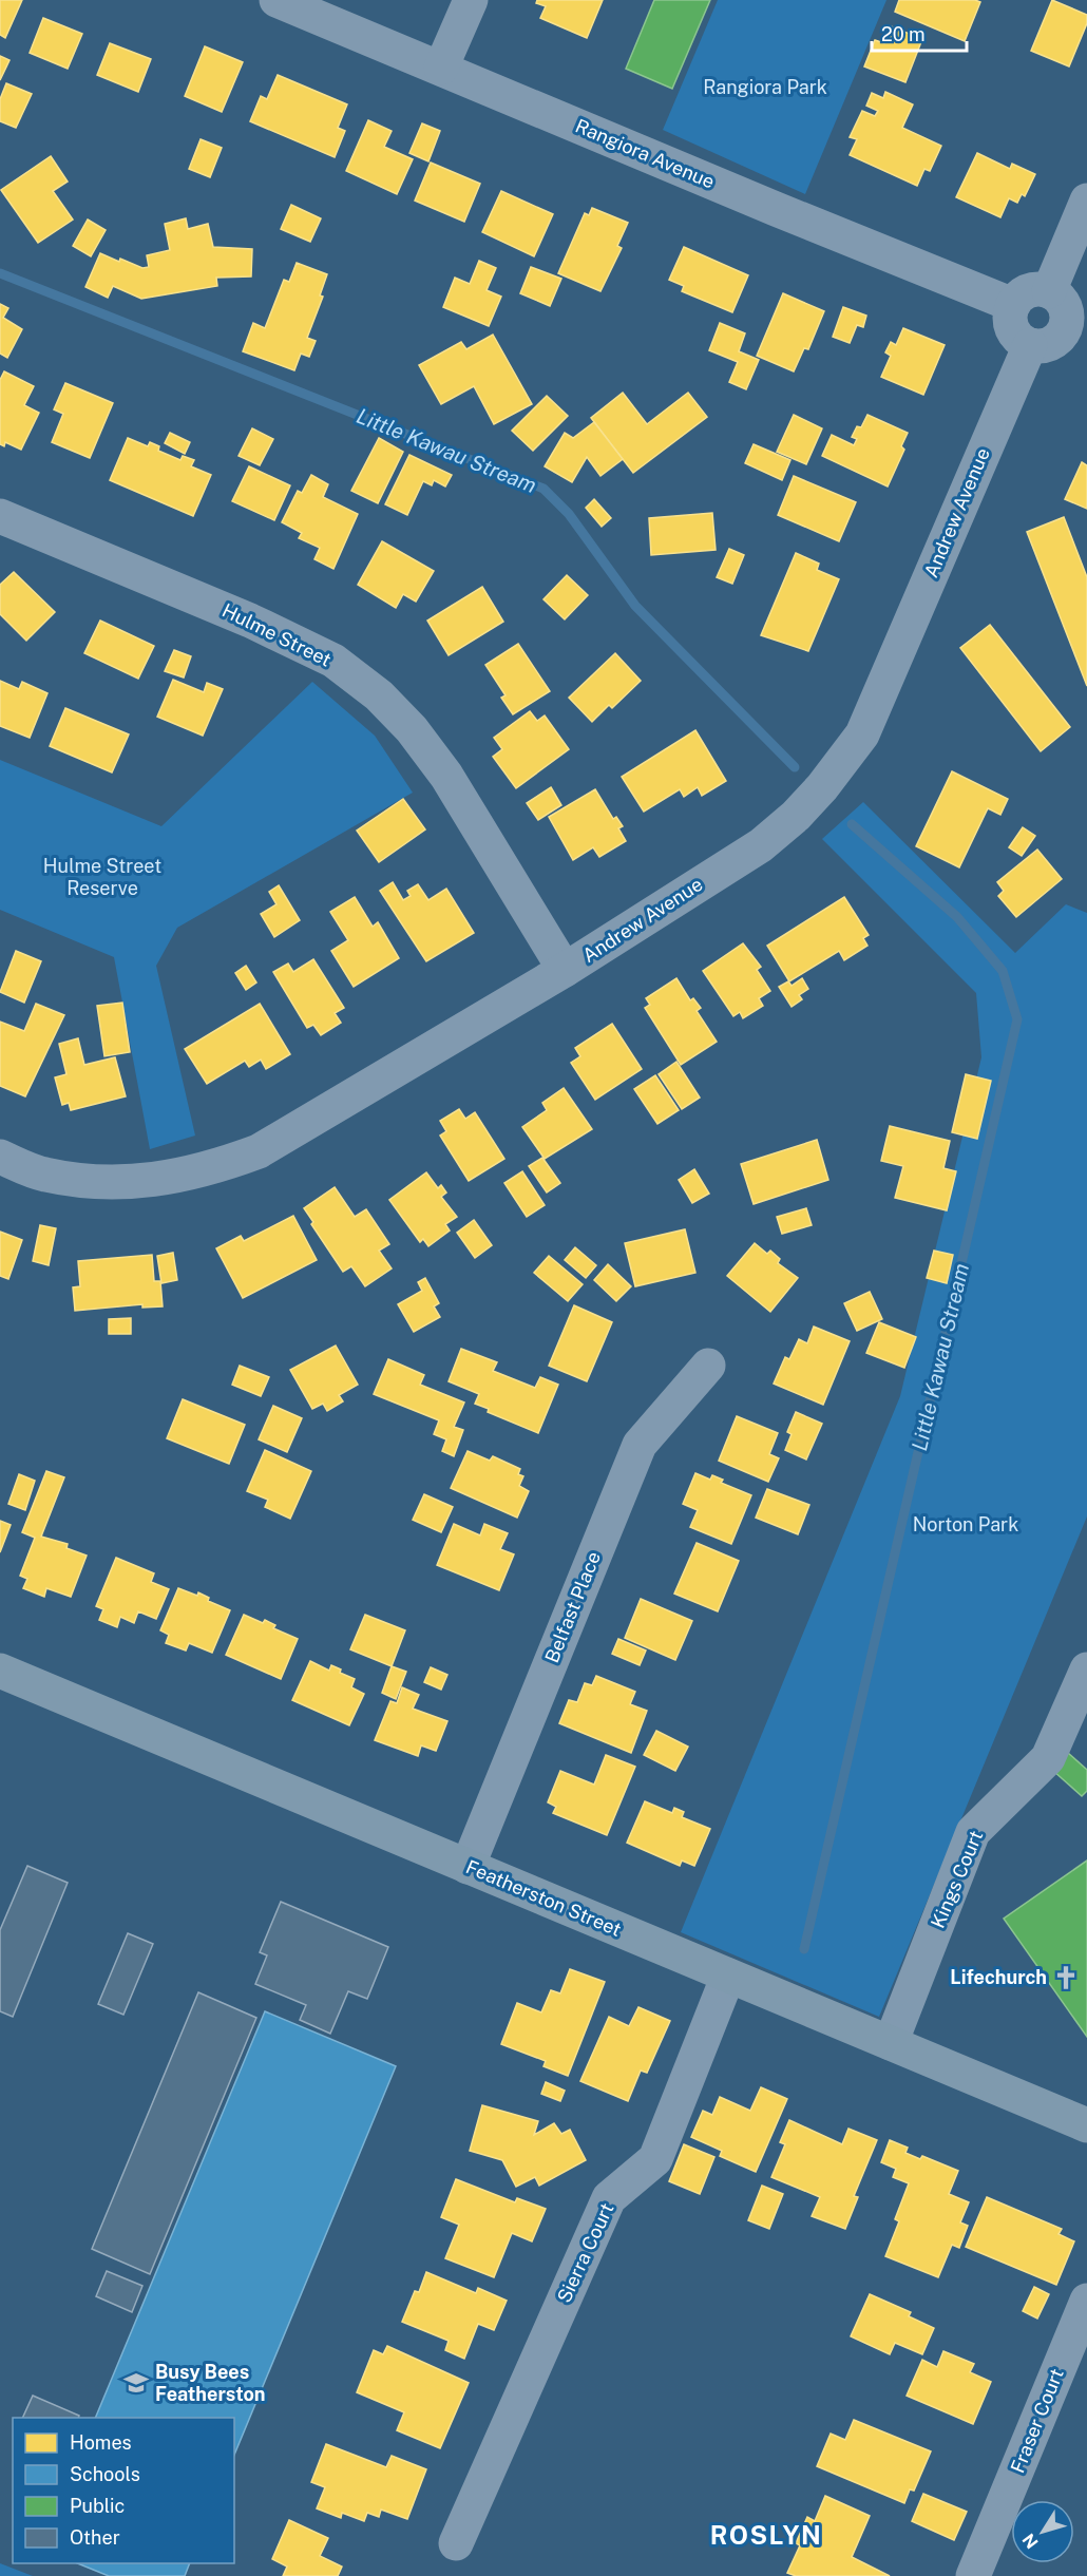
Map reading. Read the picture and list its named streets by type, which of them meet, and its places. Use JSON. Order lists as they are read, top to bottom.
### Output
{
  "streets": {
    "main road": ["Featherston Street"],
    "street": [
      "Rangiora Avenue",
      "Andrew Avenue",
      "Hulme Street",
      "Belfast Place",
      "Kings Court",
      "Sierra Court",
      "Fraser Court"
    ]
  },
  "crossings": [
    ["Rangiora Avenue", "Andrew Avenue"],
    ["Andrew Avenue", "Hulme Street"],
    ["Belfast Place", "Featherston Street"],
    ["Kings Court", "Featherston Street"],
    ["Featherston Street", "Sierra Court"]
  ],
  "districts": ["ROSLYN"],
  "water": ["Little Kawau Stream"],
  "parks": ["Rangiora Park", "Hulme Street Reserve", "Norton Park"],
  "places": {
    "church": ["Lifechurch"],
    "school or university": ["Busy Bees Featherston"]
  },
  "legend": [
    "Homes",
    "Schools",
    "Public",
    "Other"
  ],
  "scale_bar": "20 m",
  "north": "bottom left"
}
